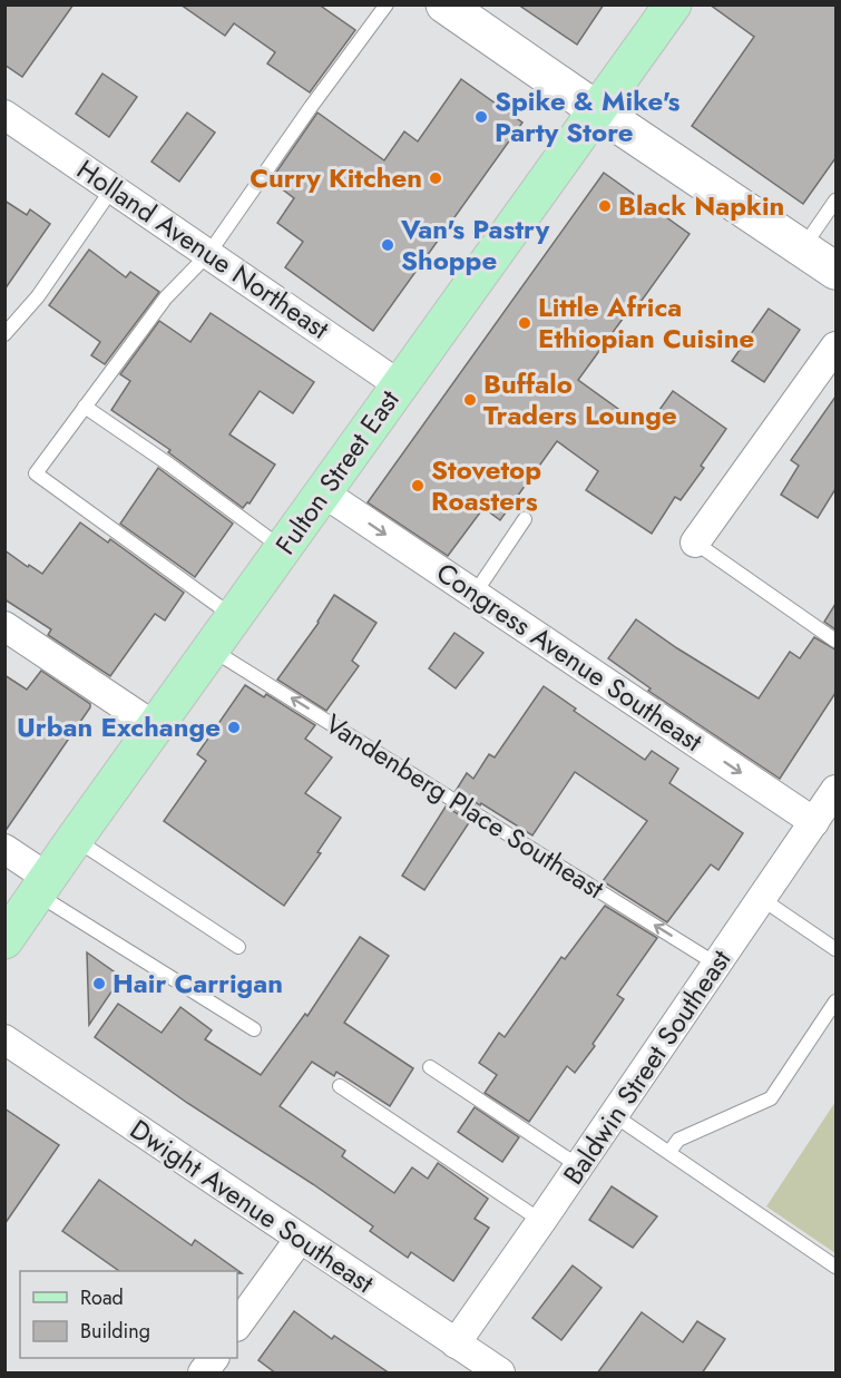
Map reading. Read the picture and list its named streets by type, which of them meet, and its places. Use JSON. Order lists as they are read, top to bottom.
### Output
{
  "streets": {
    "main road": ["Fulton Street East"],
    "street": [
      "Holland Avenue Northeast",
      "Congress Avenue Southeast",
      "Baldwin Street Southeast",
      "Dwight Avenue Southeast"
    ],
    "lane": ["Vandenberg Place Southeast"]
  },
  "crossings": [
    ["Holland Avenue Northeast", "Fulton Street East"],
    ["Fulton Street East", "Congress Avenue Southeast"],
    ["Fulton Street East", "Vandenberg Place Southeast"],
    ["Congress Avenue Southeast", "Baldwin Street Southeast"],
    ["Vandenberg Place Southeast", "Baldwin Street Southeast"],
    ["Baldwin Street Southeast", "Dwight Avenue Southeast"]
  ],
  "one_way": ["Congress Avenue Southeast", "Vandenberg Place Southeast"],
  "places": [
    "Spike & Mike's Party Store",
    "Curry Kitchen",
    "Black Napkin",
    "Van's Pastry Shoppe",
    "Little Africa Ethiopian Cuisine",
    "Buffalo Traders Lounge",
    "Stovetop Roasters",
    "Urban Exchange",
    "Hair Carrigan"
  ],
  "legend": ["Road", "Building"]
}
